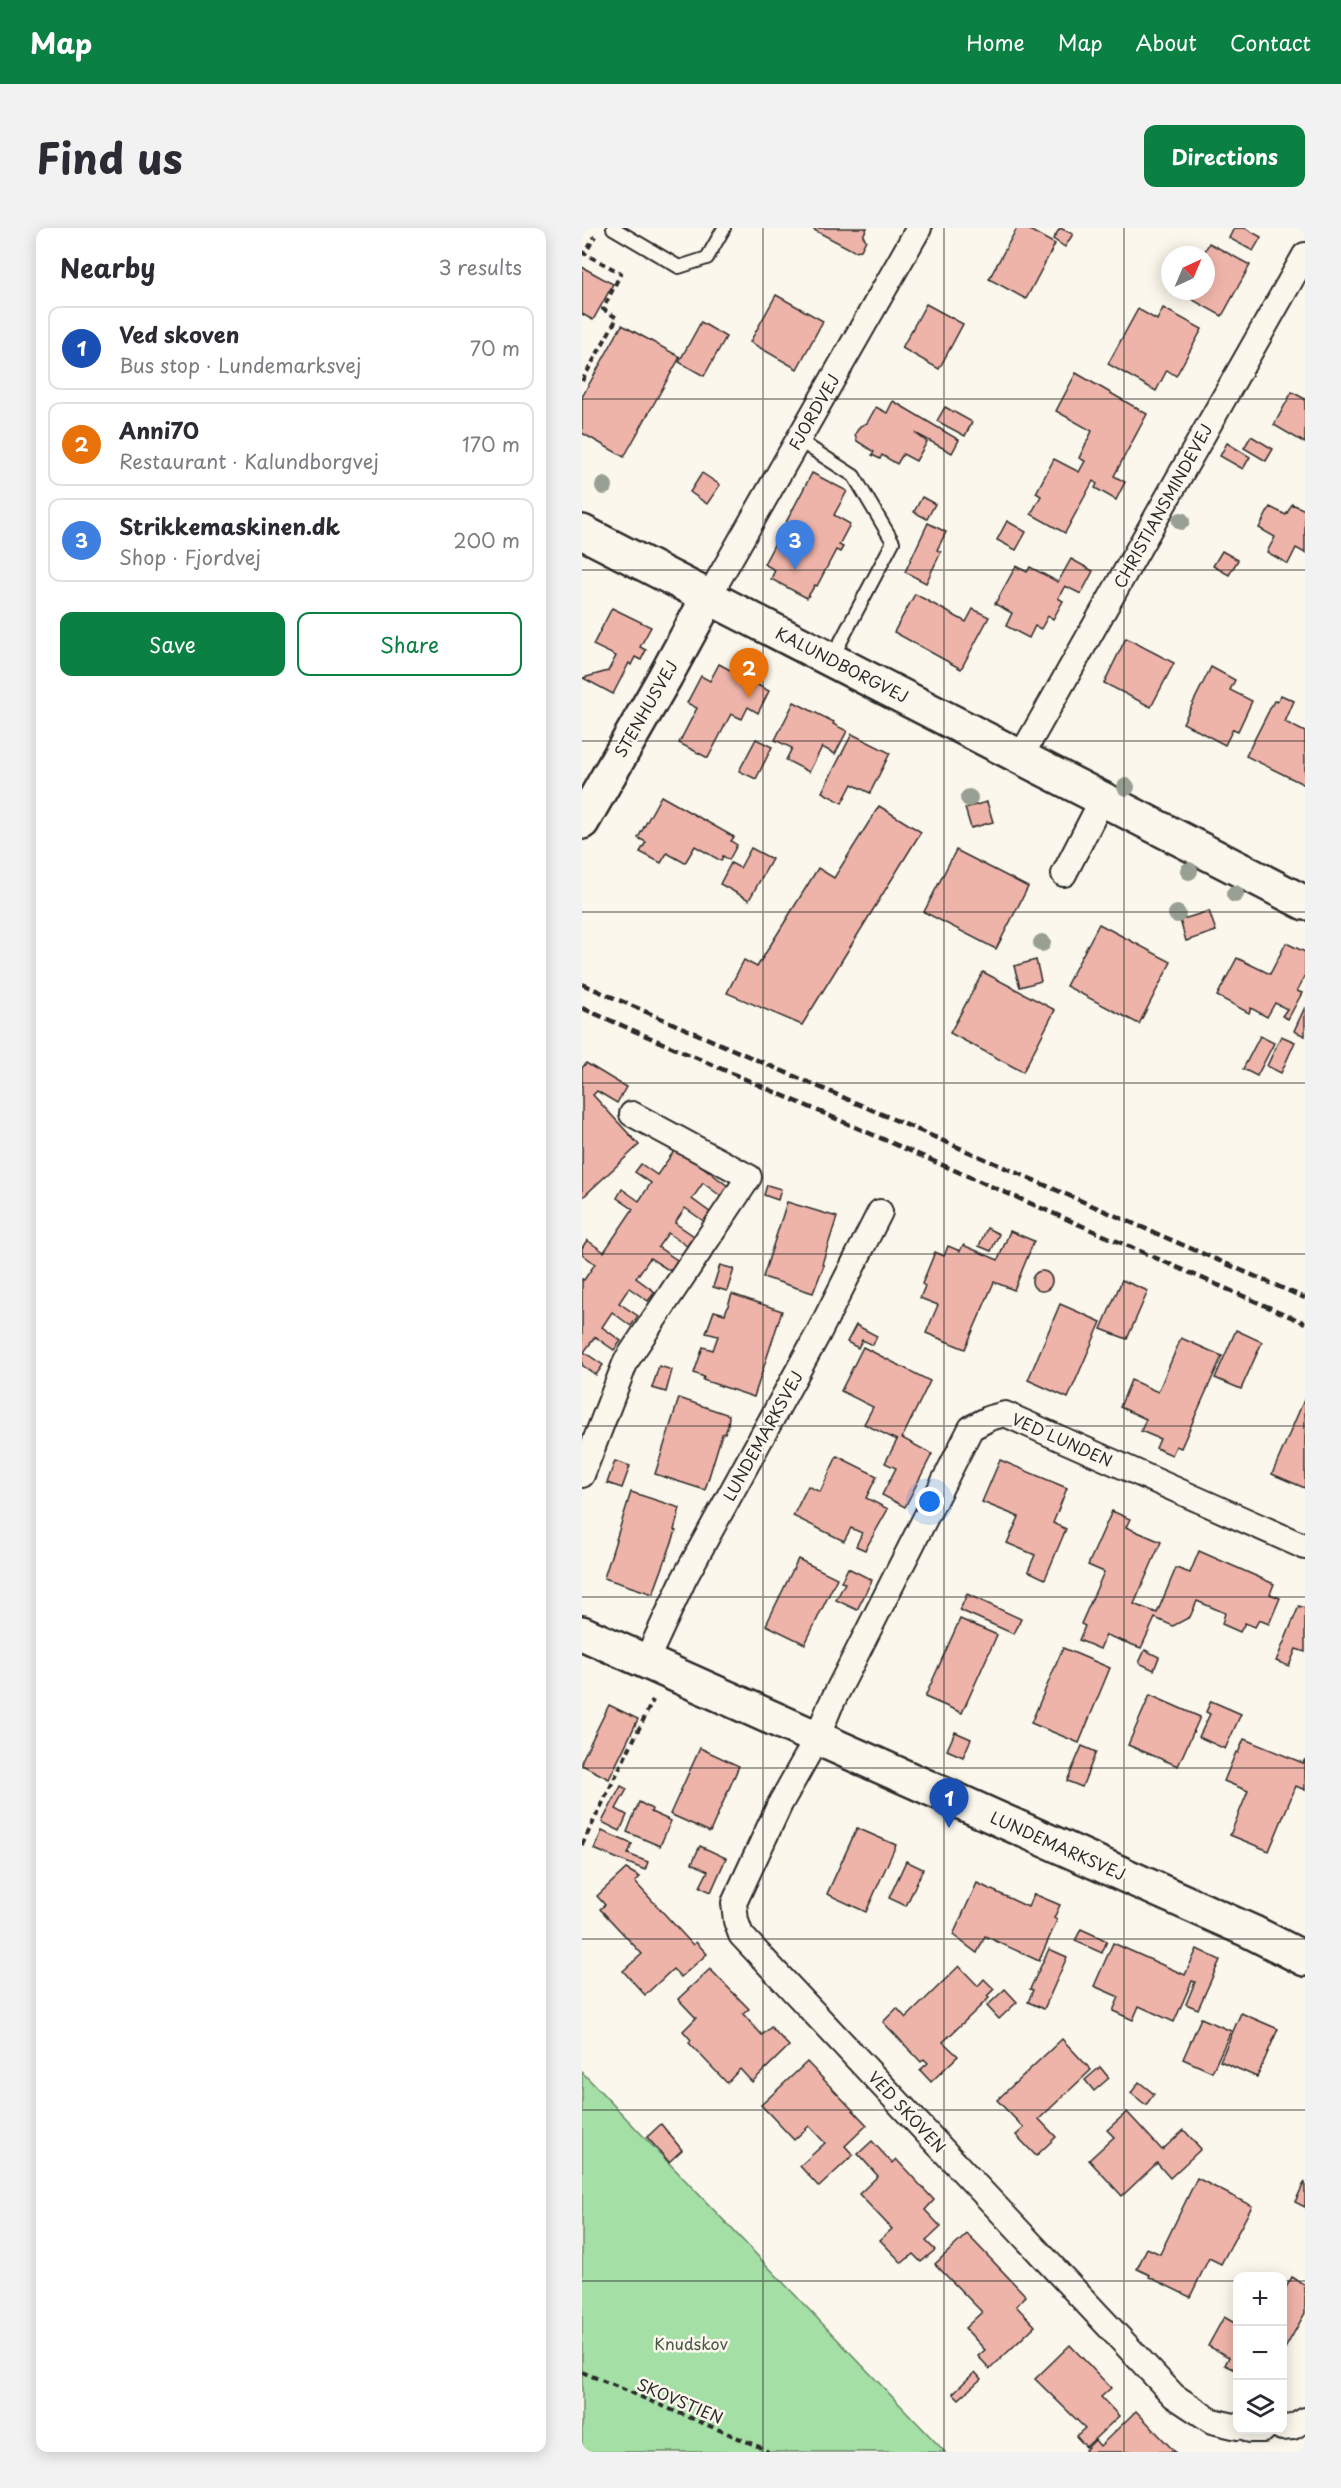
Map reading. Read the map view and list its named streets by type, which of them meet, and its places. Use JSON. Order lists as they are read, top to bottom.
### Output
{
  "streets": {
    "street": [
      "FJORDVEJ",
      "CHRISTIANSMINDEVEJ",
      "KALUNDBORGVEJ",
      "STENHUSVEJ",
      "LUNDEMARKSVEJ",
      "VED LUNDEN",
      "VED SKOVEN"
    ],
    "path": ["SKOVSTIEN"]
  },
  "crossings": [
    ["FJORDVEJ", "KALUNDBORGVEJ"],
    ["FJORDVEJ", "STENHUSVEJ"],
    ["CHRISTIANSMINDEVEJ", "KALUNDBORGVEJ"],
    ["KALUNDBORGVEJ", "STENHUSVEJ"],
    ["LUNDEMARKSVEJ", "VED LUNDEN"],
    ["LUNDEMARKSVEJ", "VED SKOVEN"],
    ["VED LUNDEN", "VED SKOVEN"]
  ],
  "parks": ["Knudskov"],
  "north": "top right",
  "page": {
    "header": "Map",
    "nav": [
      "Home",
      "Map",
      "About",
      "Contact"
    ],
    "title": "Find us",
    "buttons": [
      "Directions",
      ["Save", "Share"]
    ],
    "heading": ["Nearby", "3 results"],
    "list": [
      {
        "mark": "1",
        "name": "Ved skoven",
        "note": "Bus stop · Lundemarksvej",
        "value": "70 m"
      },
      {
        "mark": "2",
        "name": "Anni70",
        "note": "Restaurant · Kalundborgvej",
        "value": "170 m"
      },
      {
        "mark": "3",
        "name": "Strikkemaskinen.dk",
        "note": "Shop · Fjordvej",
        "value": "200 m"
      }
    ],
    "pins": ["3", "2", "1"],
    "map_buttons": ["+", "−"]
  }
}
